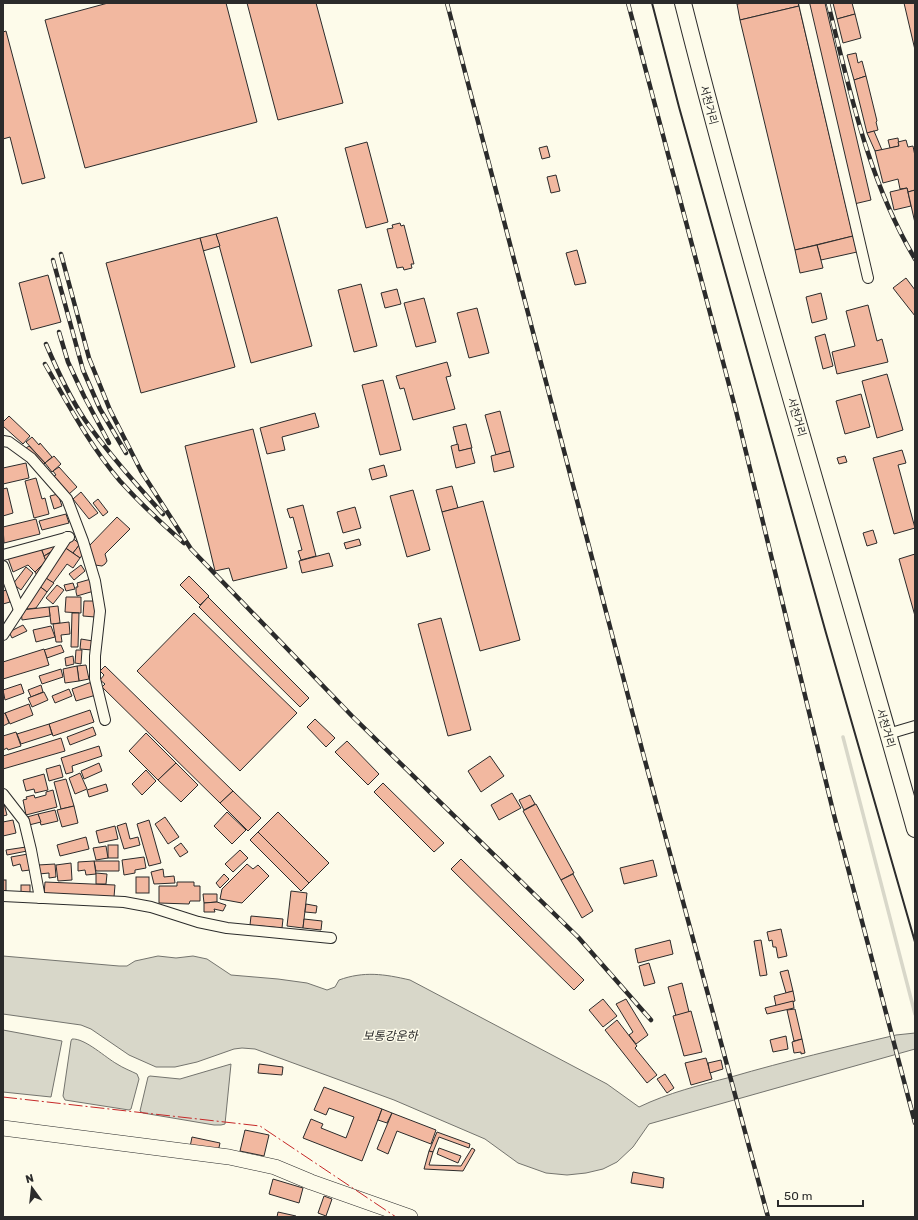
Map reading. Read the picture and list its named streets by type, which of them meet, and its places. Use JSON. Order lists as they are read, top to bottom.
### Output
{
  "streets": {
    "main road": ["서천거리"]
  },
  "water": ["보통강운하"],
  "scale_bar": "50 m",
  "north": "top"
}
